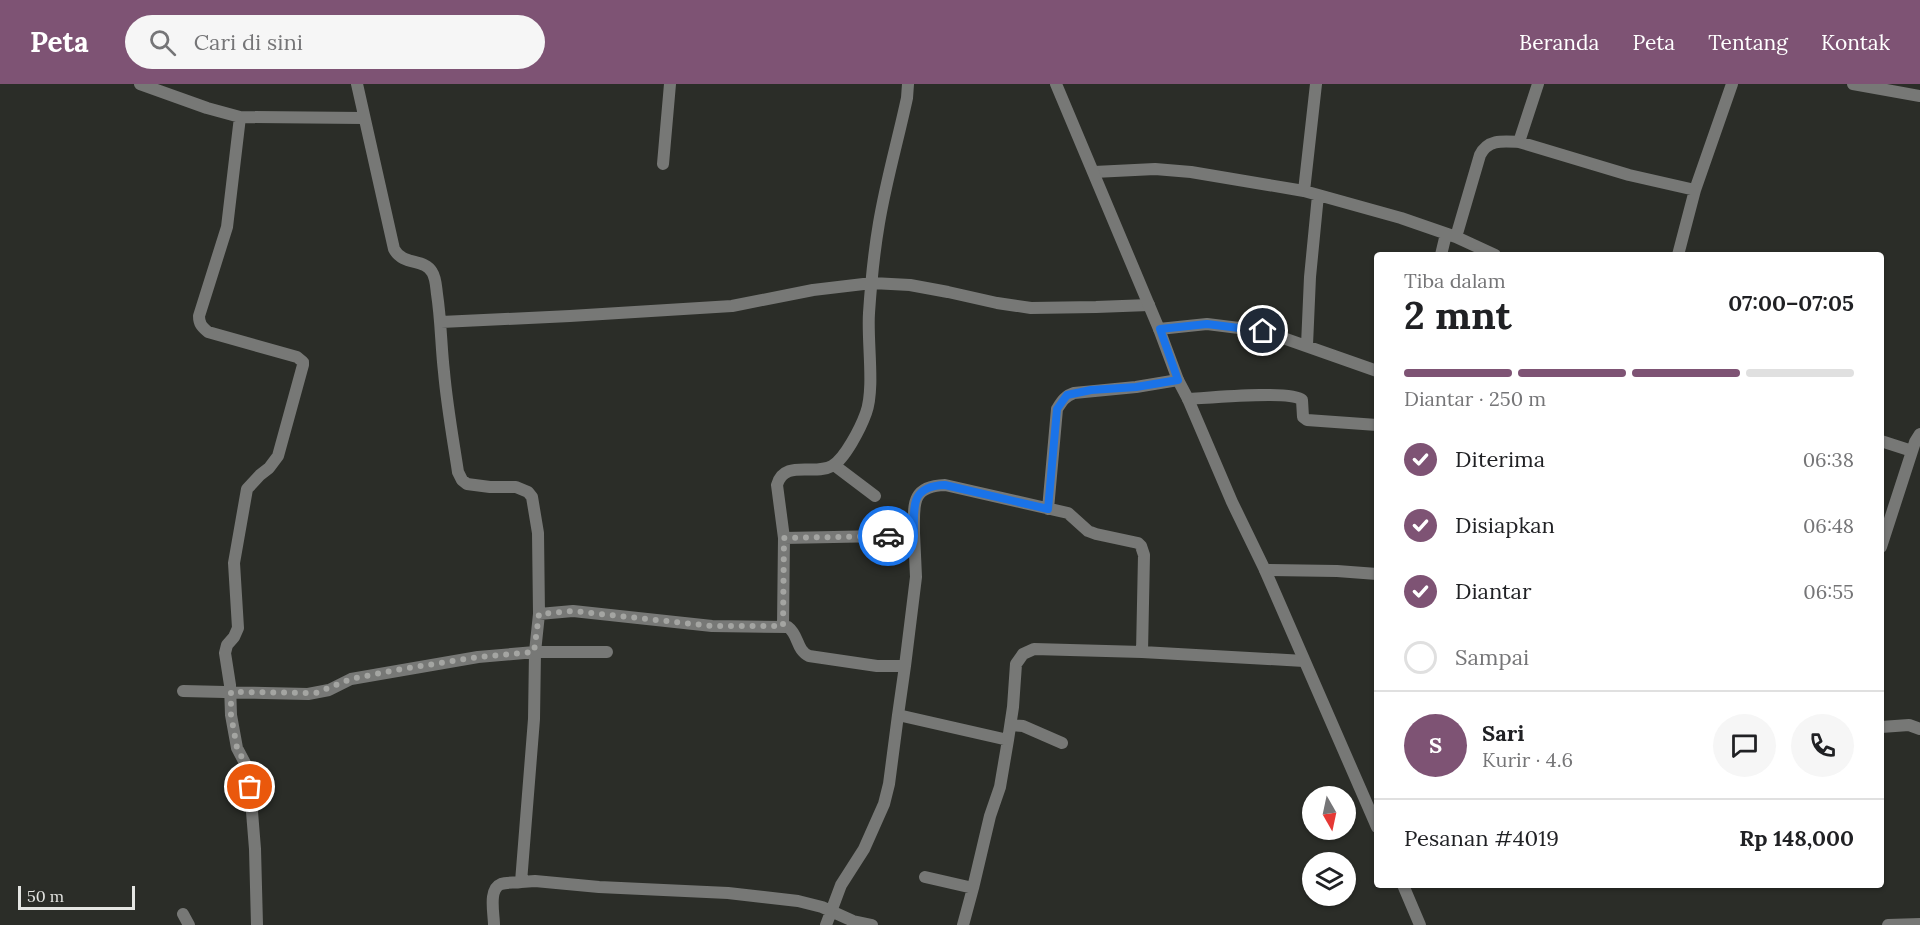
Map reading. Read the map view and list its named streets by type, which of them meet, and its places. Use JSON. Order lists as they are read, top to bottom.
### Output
{
  "scale_bar": "50 m",
  "north": "bottom",
  "page": {
    "header": "Peta",
    "search": "Cari di sini",
    "nav": [
      "Beranda",
      "Peta",
      "Tentang",
      "Kontak"
    ],
    "heading": ["2 mnt", "Tiba dalam", "07:00–07:05"],
    "panel": [
      "Sari",
      "Kurir · 4.6",
      "Pesanan #4019",
      "Rp 148,000"
    ],
    "bar": "Diantar · 250 m",
    "list": [
      ["Diterima", "06:38"],
      ["Disiapkan", "06:48"],
      ["Diantar", "06:55"],
      "Sampai"
    ],
    "round": "S",
    "scale": "50 m"
  }
}
